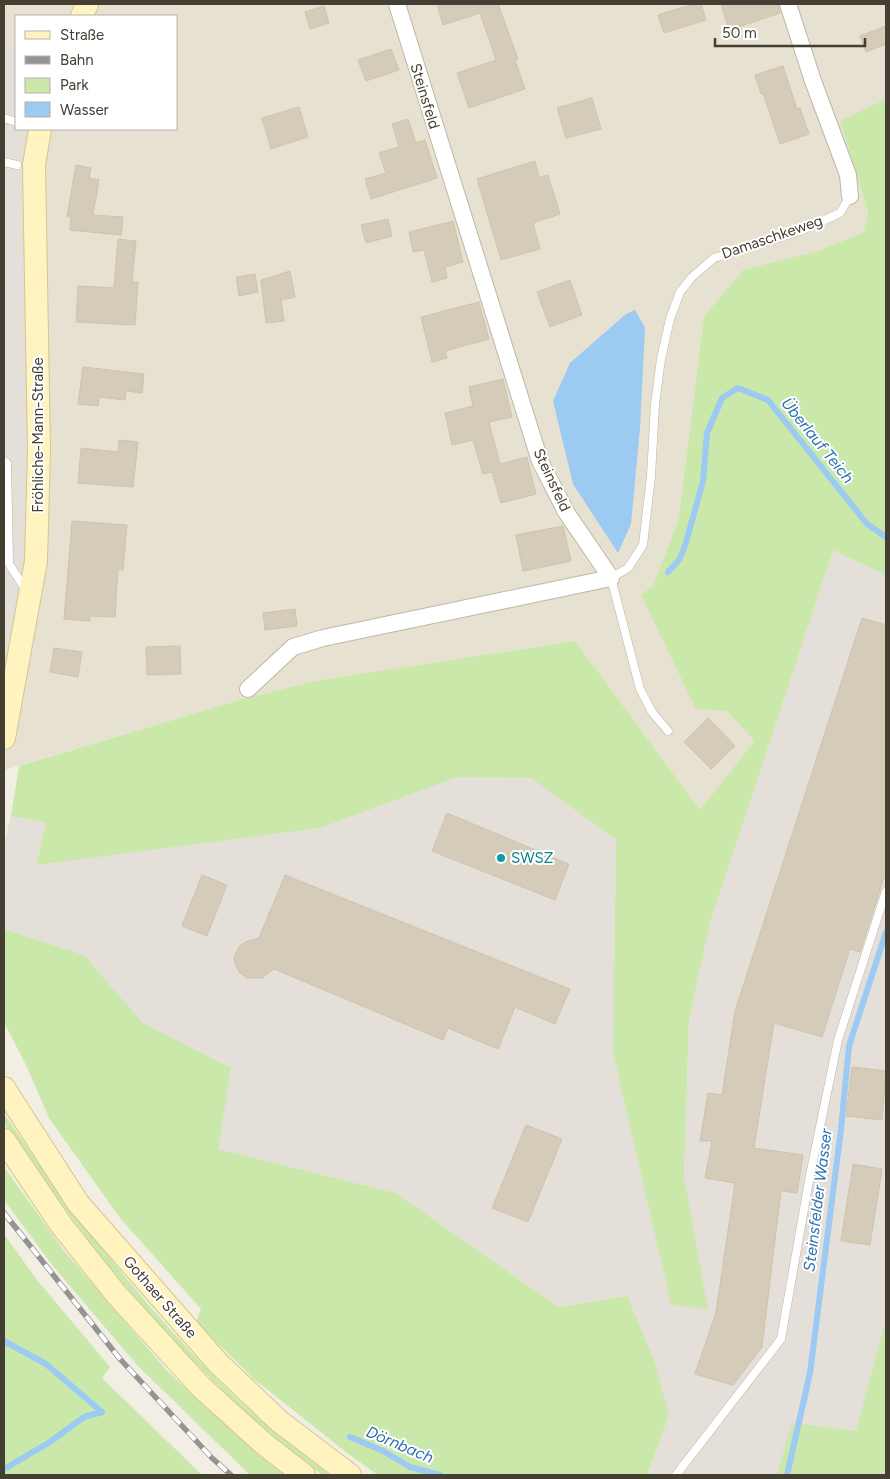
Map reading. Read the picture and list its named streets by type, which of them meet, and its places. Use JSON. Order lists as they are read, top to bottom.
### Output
{
  "streets": {
    "main road": ["Fröhliche-Mann-Straße", "Gothaer Straße"],
    "street": ["Steinsfeld", "Damaschkeweg"]
  },
  "crossings": [
    ["Steinsfeld", "Damaschkeweg"]
  ],
  "water": ["Überlauf Teich", "Steinsfelder Wasser", "Dörnbach"],
  "places": ["SWSZ"],
  "legend": [
    "Straße",
    "Bahn",
    "Park",
    "Wasser"
  ],
  "scale_bar": "50 m"
}
